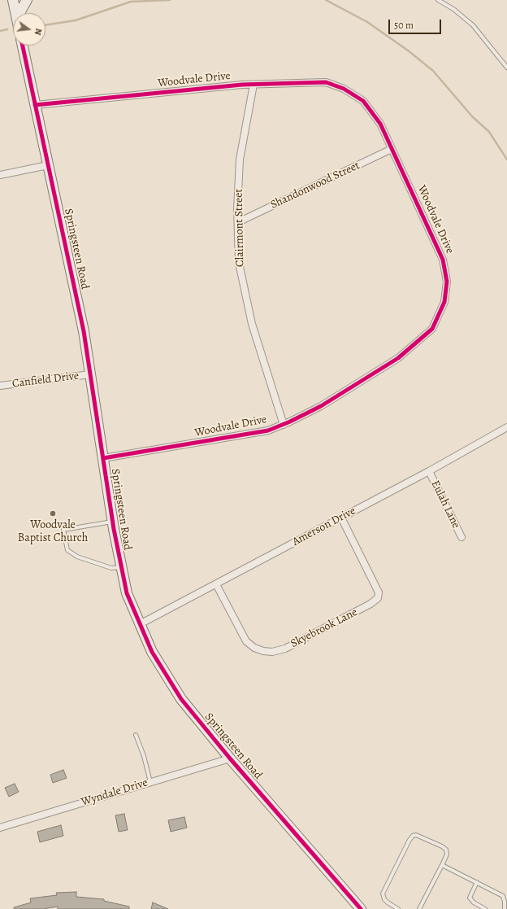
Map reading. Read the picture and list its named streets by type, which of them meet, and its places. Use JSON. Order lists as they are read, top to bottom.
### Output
{
  "streets": {
    "street": [
      "Woodvale Drive",
      "Shandonwood Street",
      "Clairmont Street",
      "Springsteen Road",
      "Canfield Drive",
      "Eulah Lane",
      "Amerson Drive",
      "Skyebrook Lane",
      "Wyndale Drive"
    ]
  },
  "crossings": [
    ["Woodvale Drive", "Shandonwood Street"],
    ["Woodvale Drive", "Clairmont Street"],
    ["Woodvale Drive", "Springsteen Road"],
    ["Shandonwood Street", "Clairmont Street"],
    ["Springsteen Road", "Canfield Drive"],
    ["Springsteen Road", "Amerson Drive"],
    ["Springsteen Road", "Wyndale Drive"],
    ["Eulah Lane", "Amerson Drive"],
    ["Amerson Drive", "Skyebrook Lane"]
  ],
  "places": ["Woodvale Baptist Church"],
  "scale_bar": "50 m",
  "north": "right"
}
